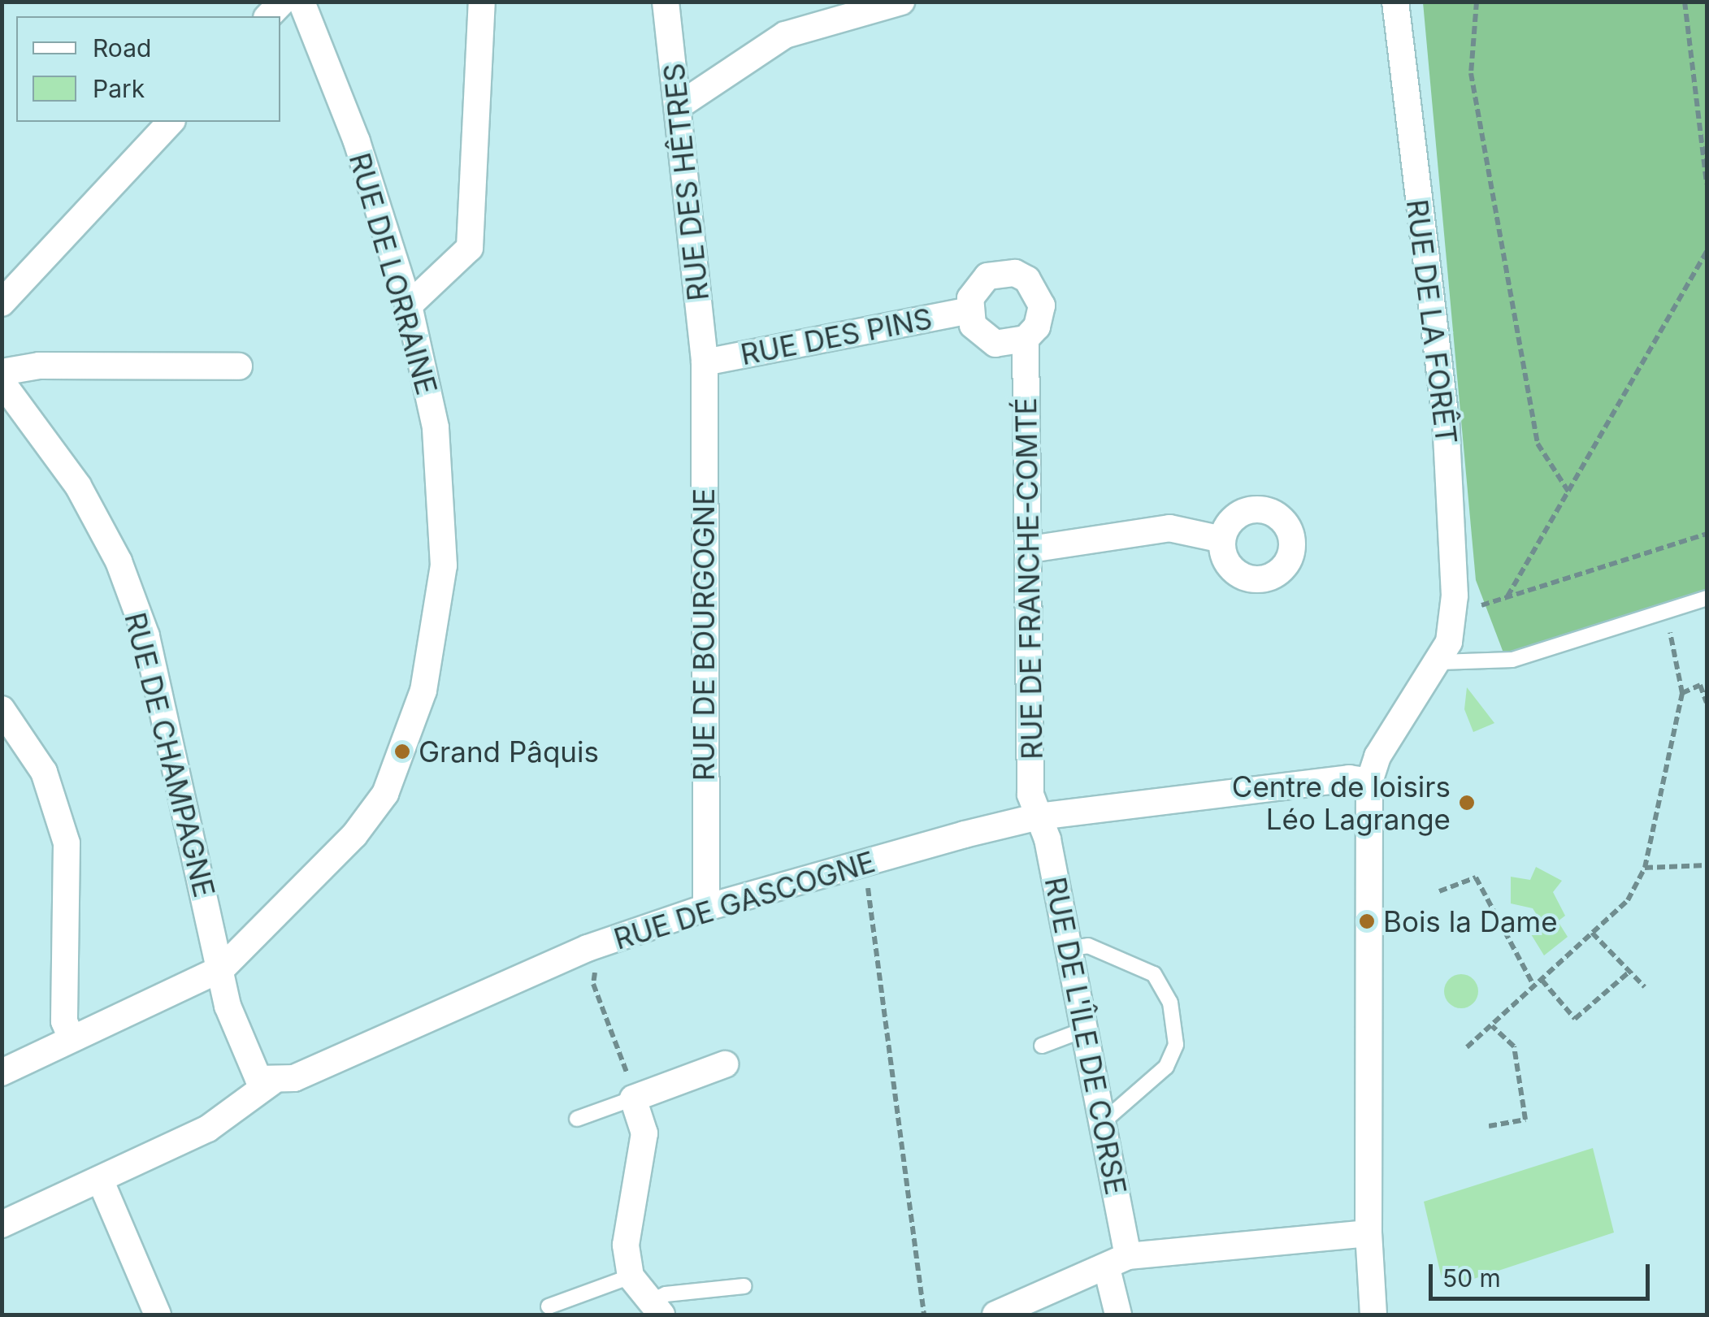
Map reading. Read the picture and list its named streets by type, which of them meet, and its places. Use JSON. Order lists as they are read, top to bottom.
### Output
{
  "streets": {
    "street": [
      "RUE DES HÊTRES",
      "RUE DE LORRAINE",
      "RUE DE LA FORÊT",
      "RUE DES PINS",
      "RUE DE FRANCHE-COMTÉ",
      "RUE DE BOURGOGNE",
      "RUE DE CHAMPAGNE",
      "RUE DE GASCOGNE",
      "RUE DE L'ÎLE DE CORSE"
    ]
  },
  "crossings": [
    ["RUE DES HÊTRES", "RUE DES PINS"],
    ["RUE DES HÊTRES", "RUE DE BOURGOGNE"],
    ["RUE DE LORRAINE", "RUE DE CHAMPAGNE"],
    ["RUE DES PINS", "RUE DE FRANCHE-COMTÉ"],
    ["RUE DES PINS", "RUE DE BOURGOGNE"],
    ["RUE DE FRANCHE-COMTÉ", "RUE DE GASCOGNE"],
    ["RUE DE FRANCHE-COMTÉ", "RUE DE L'ÎLE DE CORSE"],
    ["RUE DE BOURGOGNE", "RUE DE GASCOGNE"],
    ["RUE DE GASCOGNE", "RUE DE L'ÎLE DE CORSE"]
  ],
  "places": ["Grand Pâquis", "Centre de loisirs Léo Lagrange", "Bois la Dame"],
  "legend": ["Road", "Park"],
  "scale_bar": "50 m"
}
